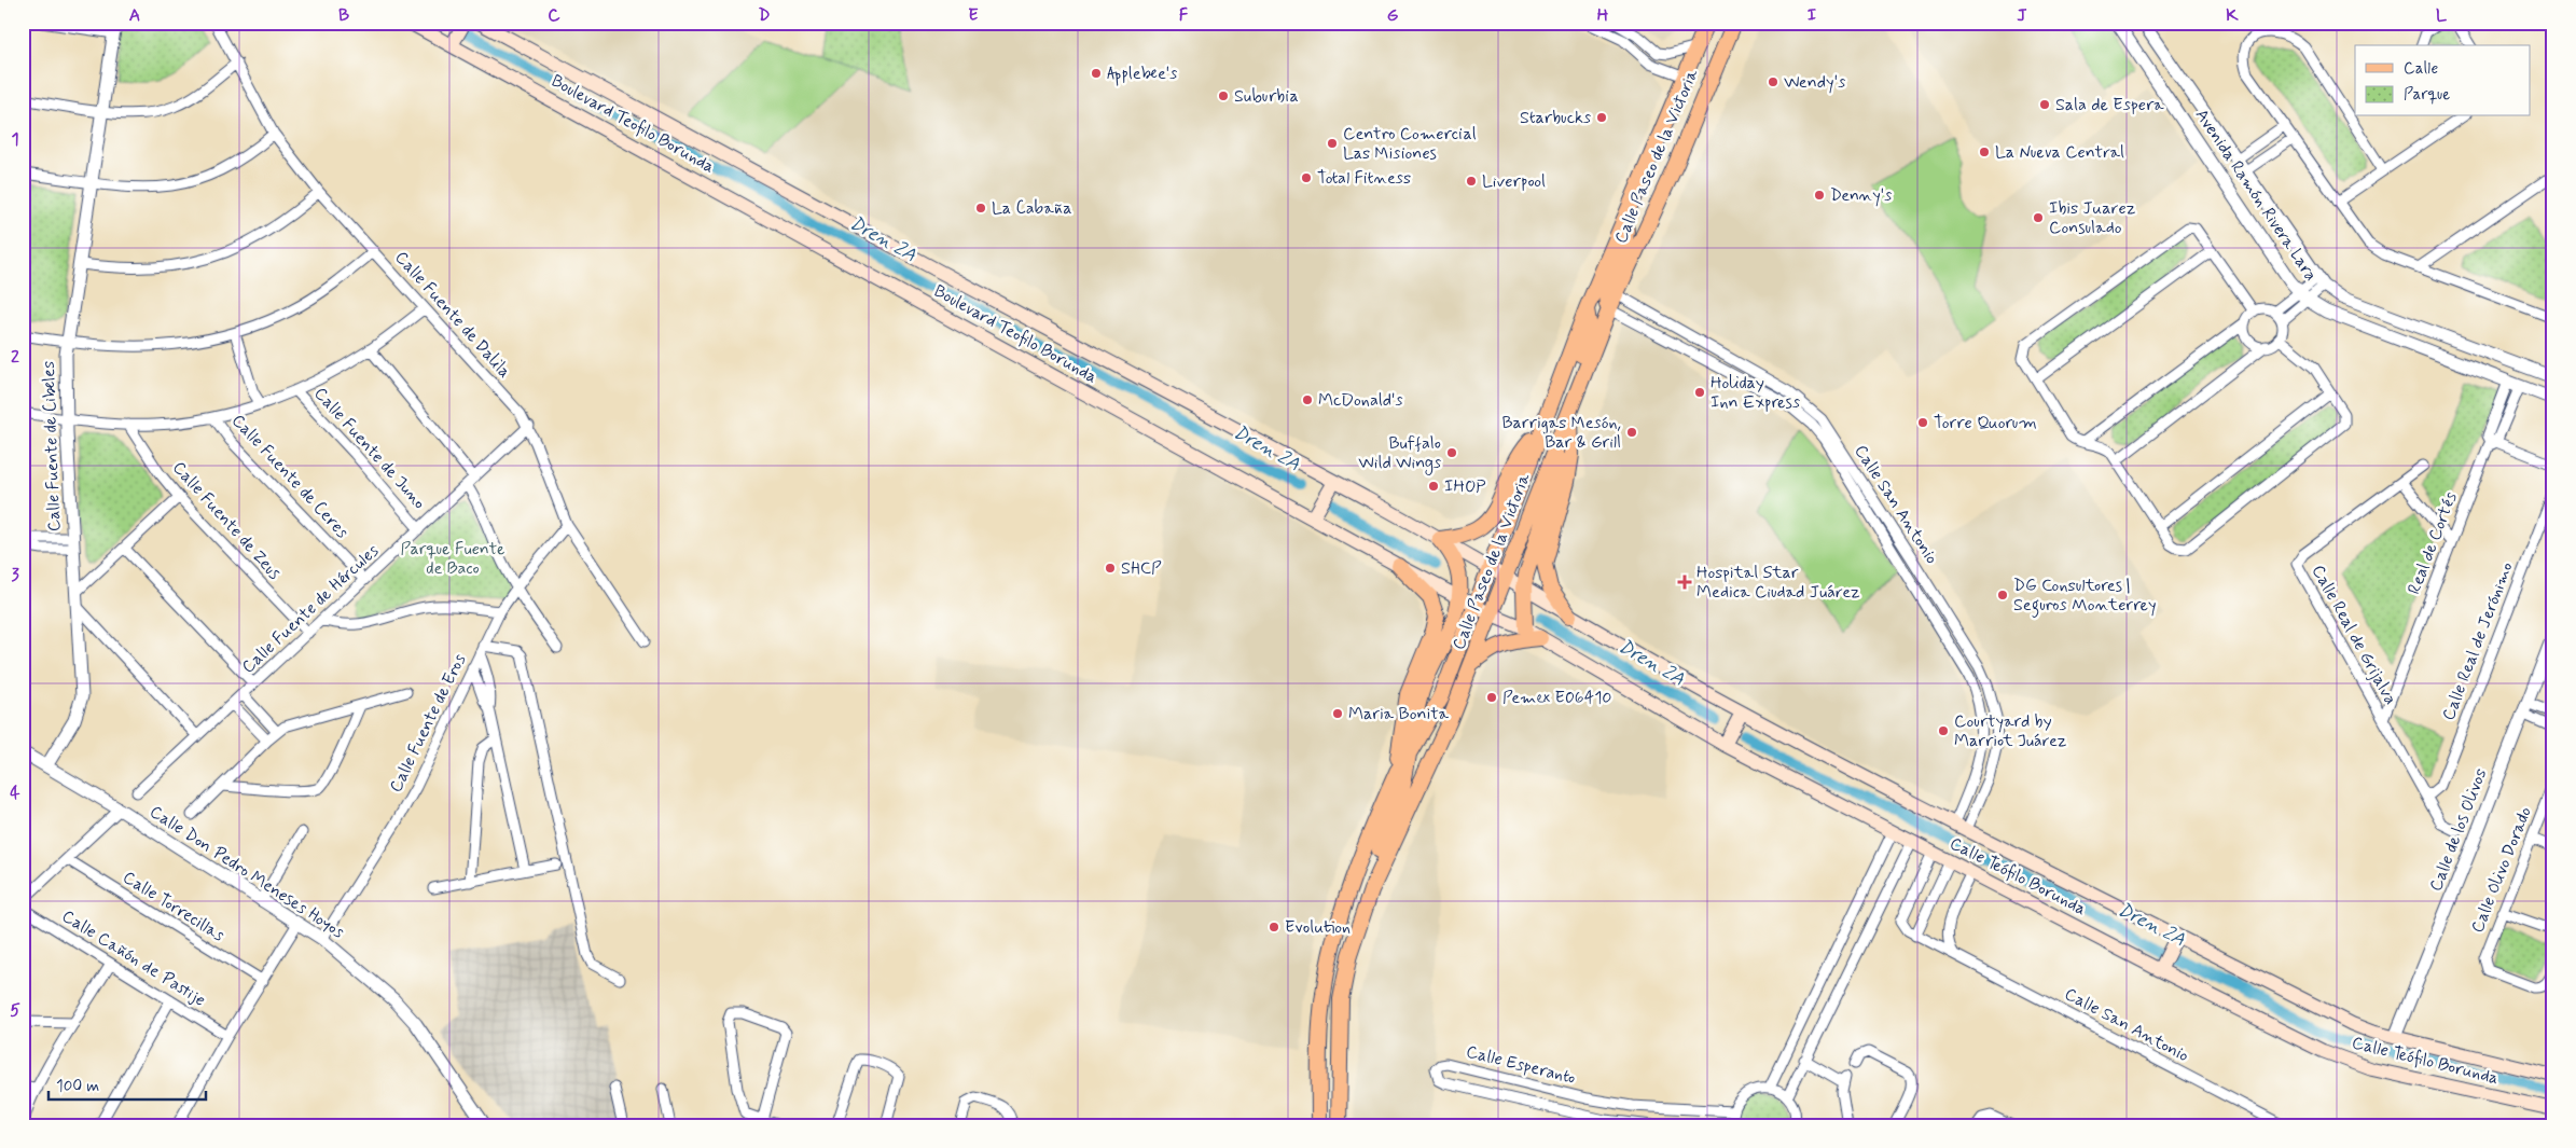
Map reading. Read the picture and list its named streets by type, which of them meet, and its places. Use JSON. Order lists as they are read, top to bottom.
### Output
{
  "streets": {
    "main road": ["Boulevard Teofilo Borunda", "Calle Paseo de la Victoria", "Calle Teófilo Borunda"],
    "street": [
      "Avenida Ramón Rivera Lara",
      "Calle Fuente de Dalila",
      "Calle Fuente de Cibeles",
      "Calle Fuente de Juno",
      "Calle Fuente de Ceres",
      "Calle San Antonio",
      "Calle Fuente de Zeus",
      "Real de Cortés",
      "Calle Fuente de Hércules",
      "Calle Real de Grijalva",
      "Calle Real de Jerónimo",
      "Calle Fuente de Eros",
      "Calle de los Olivos",
      "Calle Olivo Dorado",
      "Calle Don Pedro Meneses Hoyos",
      "Calle Torrecillas",
      "Calle Cañón de Pastije",
      "Calle Esperanto"
    ]
  },
  "crossings": [
    ["Boulevard Teofilo Borunda", "Calle Paseo de la Victoria"],
    ["Boulevard Teofilo Borunda", "Calle Teófilo Borunda"],
    ["Calle Paseo de la Victoria", "Calle San Antonio"],
    ["Calle Paseo de la Victoria", "Calle Teófilo Borunda"],
    ["Avenida Ramón Rivera Lara", "Real de Cortés"],
    ["Calle Fuente de Dalila", "Calle Fuente de Hércules"],
    ["Calle Fuente de Dalila", "Calle Fuente de Eros"],
    ["Calle Fuente de Cibeles", "Calle Don Pedro Meneses Hoyos"],
    ["Calle Fuente de Juno", "Calle Fuente de Hércules"],
    ["Calle Fuente de Ceres", "Calle Fuente de Hércules"],
    ["Calle San Antonio", "Calle Teófilo Borunda"],
    ["Calle Fuente de Zeus", "Calle Fuente de Hércules"],
    ["Real de Cortés", "Calle Real de Grijalva"],
    ["Calle Real de Grijalva", "Calle Real de Jerónimo"],
    ["Calle Fuente de Eros", "Calle Don Pedro Meneses Hoyos"],
    ["Calle de los Olivos", "Calle Teófilo Borunda"]
  ],
  "water": ["Dren 2A"],
  "parks": ["Parque Fuente de Baco"],
  "places": {
    "other": [
      "Applebee's",
      "Wendy's",
      "Suburbia",
      "Sala de Espera",
      "Starbucks",
      "Centro Comercial Las Misiones",
      "La Nueva Central",
      "Total Fitness",
      "Liverpool",
      "Denny's",
      "La Cabaña",
      "Ibis Juarez Consulado",
      "Holiday Inn Express",
      "McDonald's",
      "Torre Quorum",
      "Barrigas Mesón, Bar & Grill",
      "Buffalo Wild Wings",
      "IHOP",
      "SHCP",
      "DG Consultores | Seguros Monterrey",
      "Pemex E06410",
      "Maria Bonita",
      "Courtyard by Marriot Juárez",
      "Evolution"
    ],
    "health": ["Hospital Star Medica Ciudad Juárez"]
  },
  "legend": ["Calle", "Parque"],
  "scale_bar": "100 m",
  "grid": {
    "columns": [
      "A",
      "B",
      "C",
      "D",
      "E",
      "F",
      "G",
      "H",
      "I",
      "J",
      "K",
      "L"
    ],
    "rows": [
      "1",
      "2",
      "3",
      "4",
      "5"
    ]
  }
}
